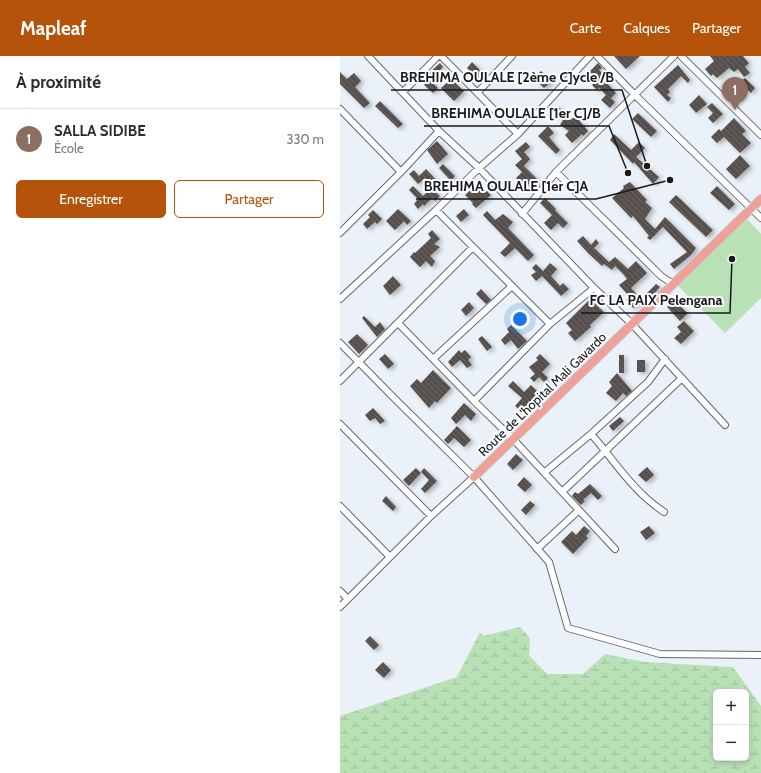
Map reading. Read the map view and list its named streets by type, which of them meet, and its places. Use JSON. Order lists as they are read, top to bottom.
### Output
{
  "streets": {
    "main road": ["Route de L'hopital Mali Gavardo"]
  },
  "places": [
    "BREHIMA OULALE [2ème C]ycle /B",
    "BREHIMA OULALE [1er C]/B",
    "BREHIMA OULALE [1er C]A",
    "FC LA PAIX Pelengana"
  ],
  "page": {
    "header": "Mapleaf",
    "nav": ["Carte", "Calques", "Partager"],
    "heading": "À proximité",
    "pins": "1",
    "list": [
      {
        "mark": "1",
        "name": "SALLA SIDIBE",
        "note": "École",
        "value": "330 m"
      }
    ],
    "buttons": ["Enregistrer", "Partager"],
    "map_buttons": ["+", "−"]
  }
}
